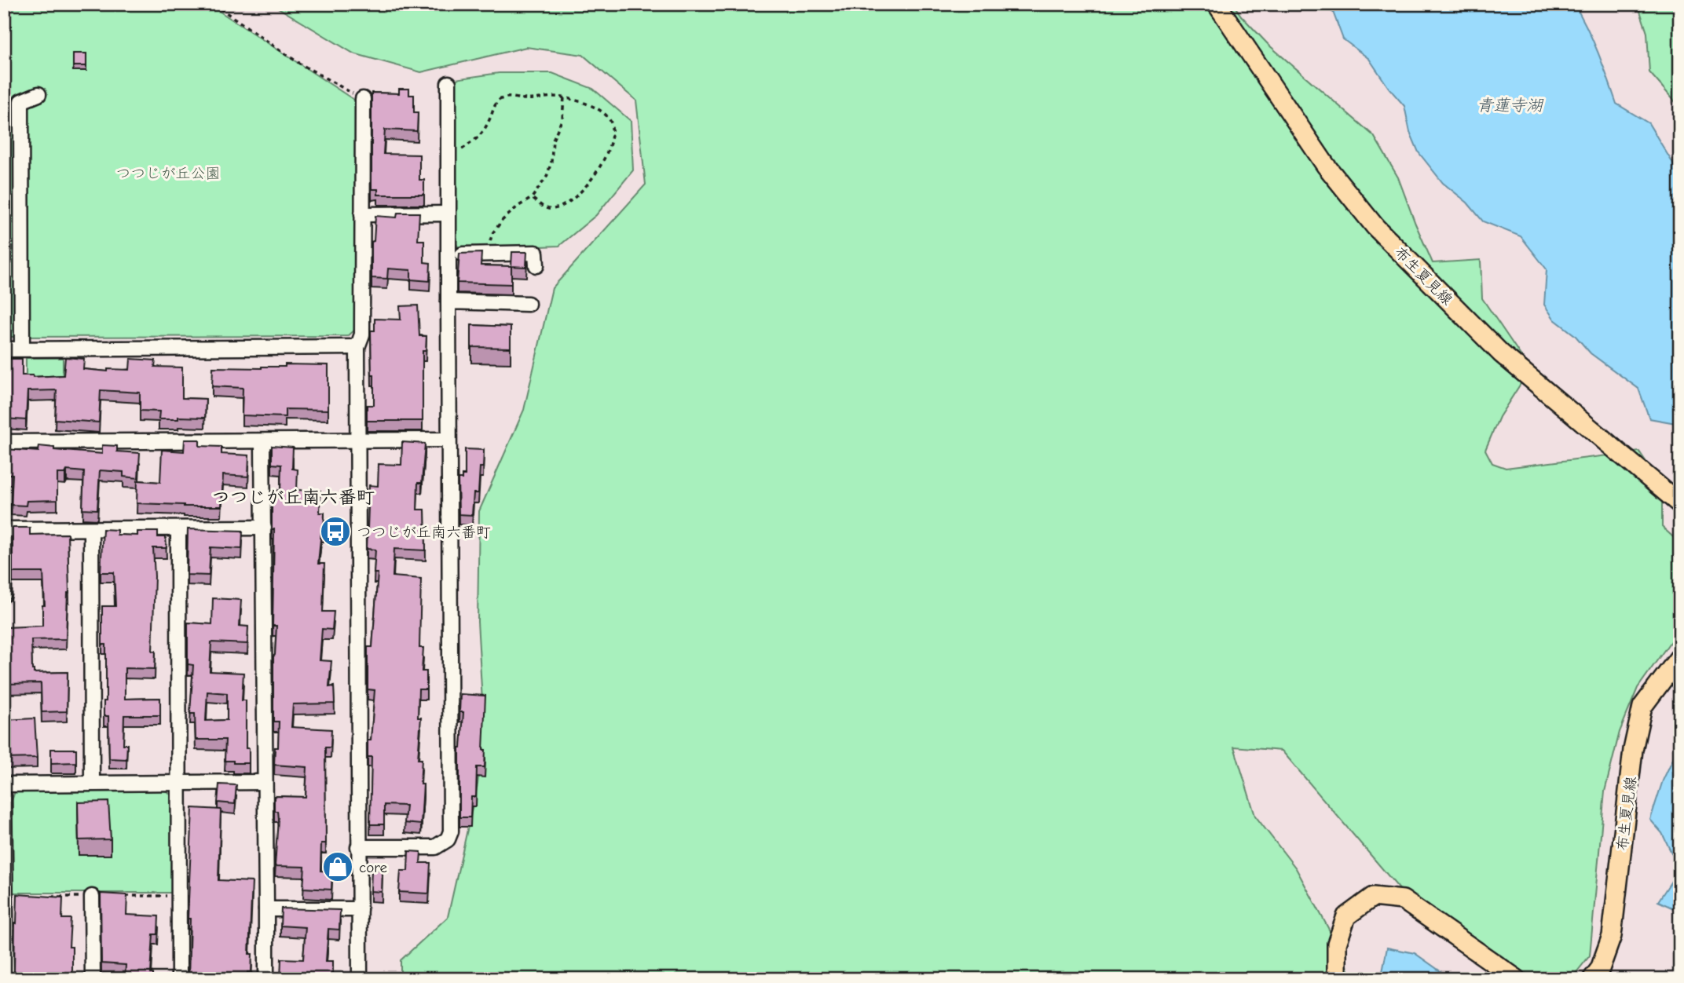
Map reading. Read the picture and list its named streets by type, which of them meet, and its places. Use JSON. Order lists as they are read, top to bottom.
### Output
{
  "streets": {
    "main road": ["布生夏見線"]
  },
  "districts": ["つつじが丘南六番町"],
  "water": ["青蓮寺湖"],
  "parks": ["つつじが丘公園"],
  "places": {
    "bus stop": ["つつじが丘南六番町"],
    "shop": ["core"]
  }
}
